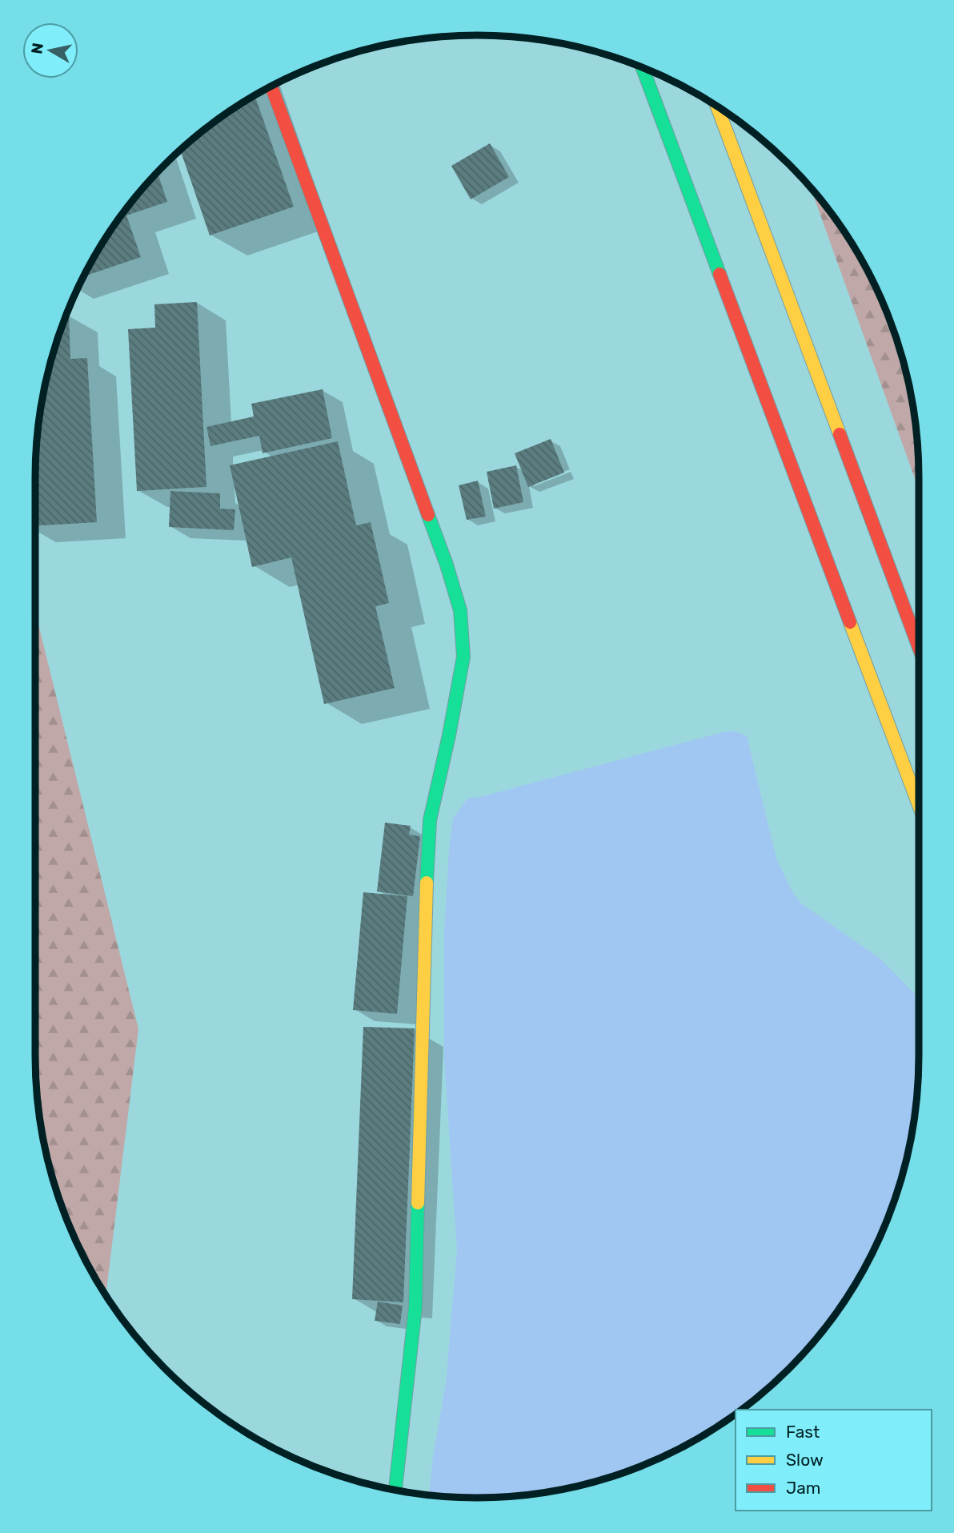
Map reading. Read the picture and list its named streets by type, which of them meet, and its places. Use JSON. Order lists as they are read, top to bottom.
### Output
{
  "legend": ["Fast", "Slow", "Jam"],
  "north": "left"
}
